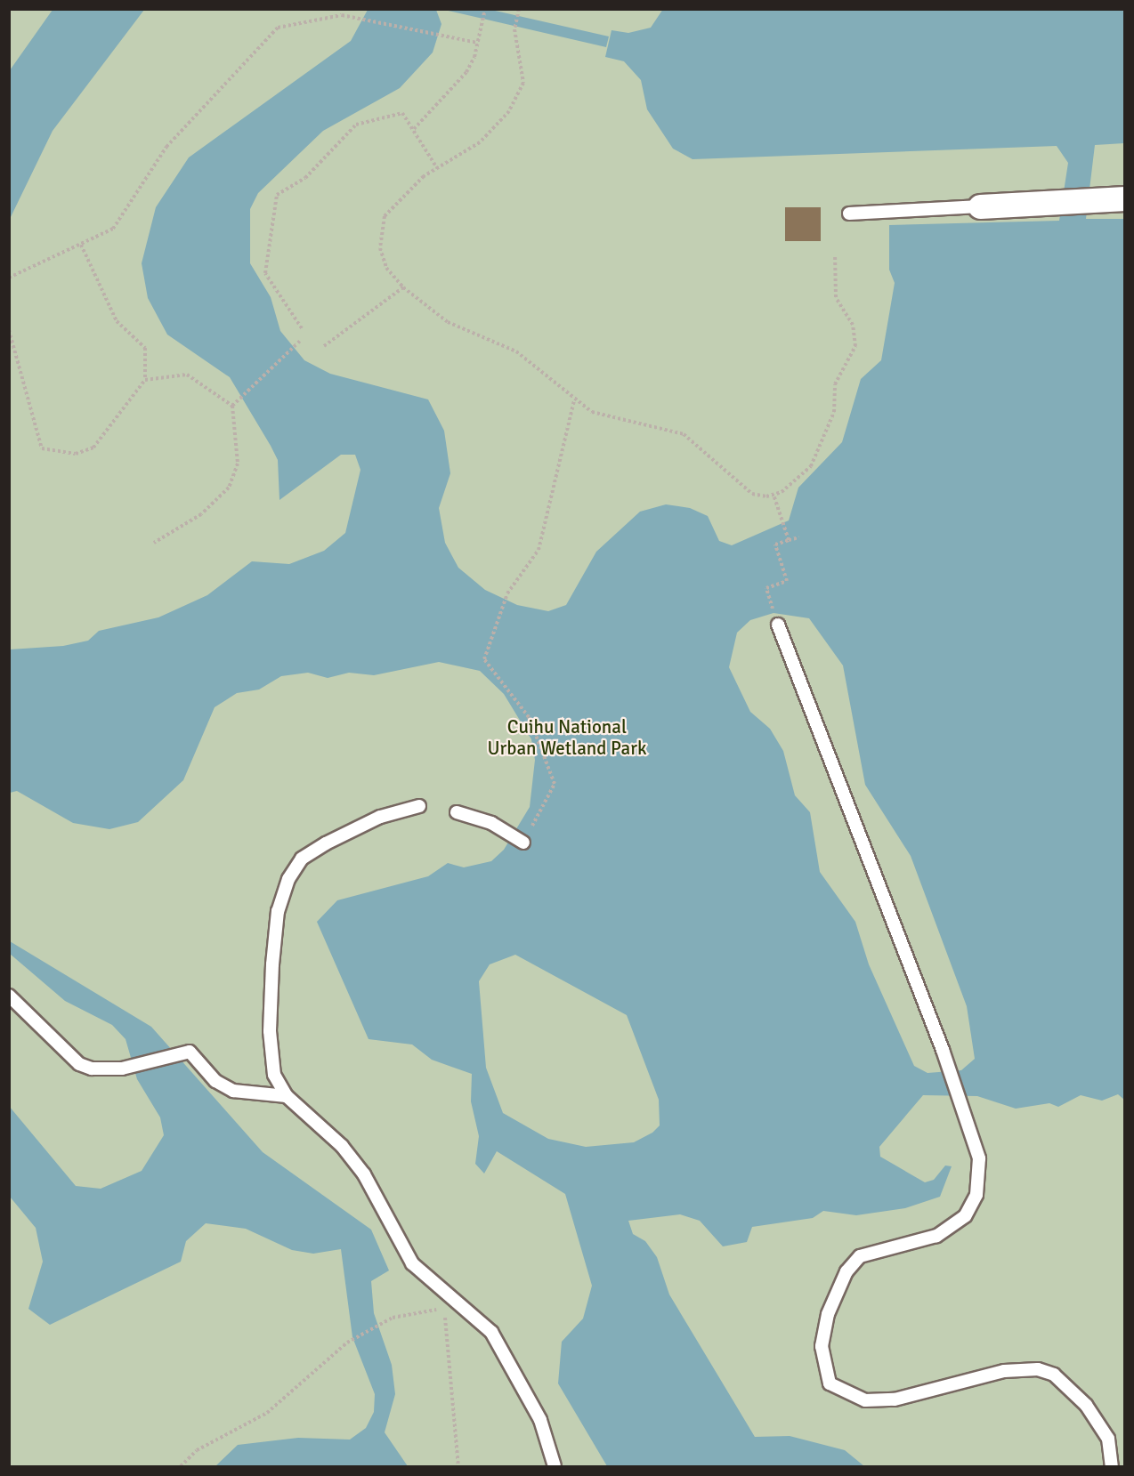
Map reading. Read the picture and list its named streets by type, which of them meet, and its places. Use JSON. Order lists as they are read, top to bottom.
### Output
{
  "parks": ["Cuihu National Urban Wetland Park"]
}
